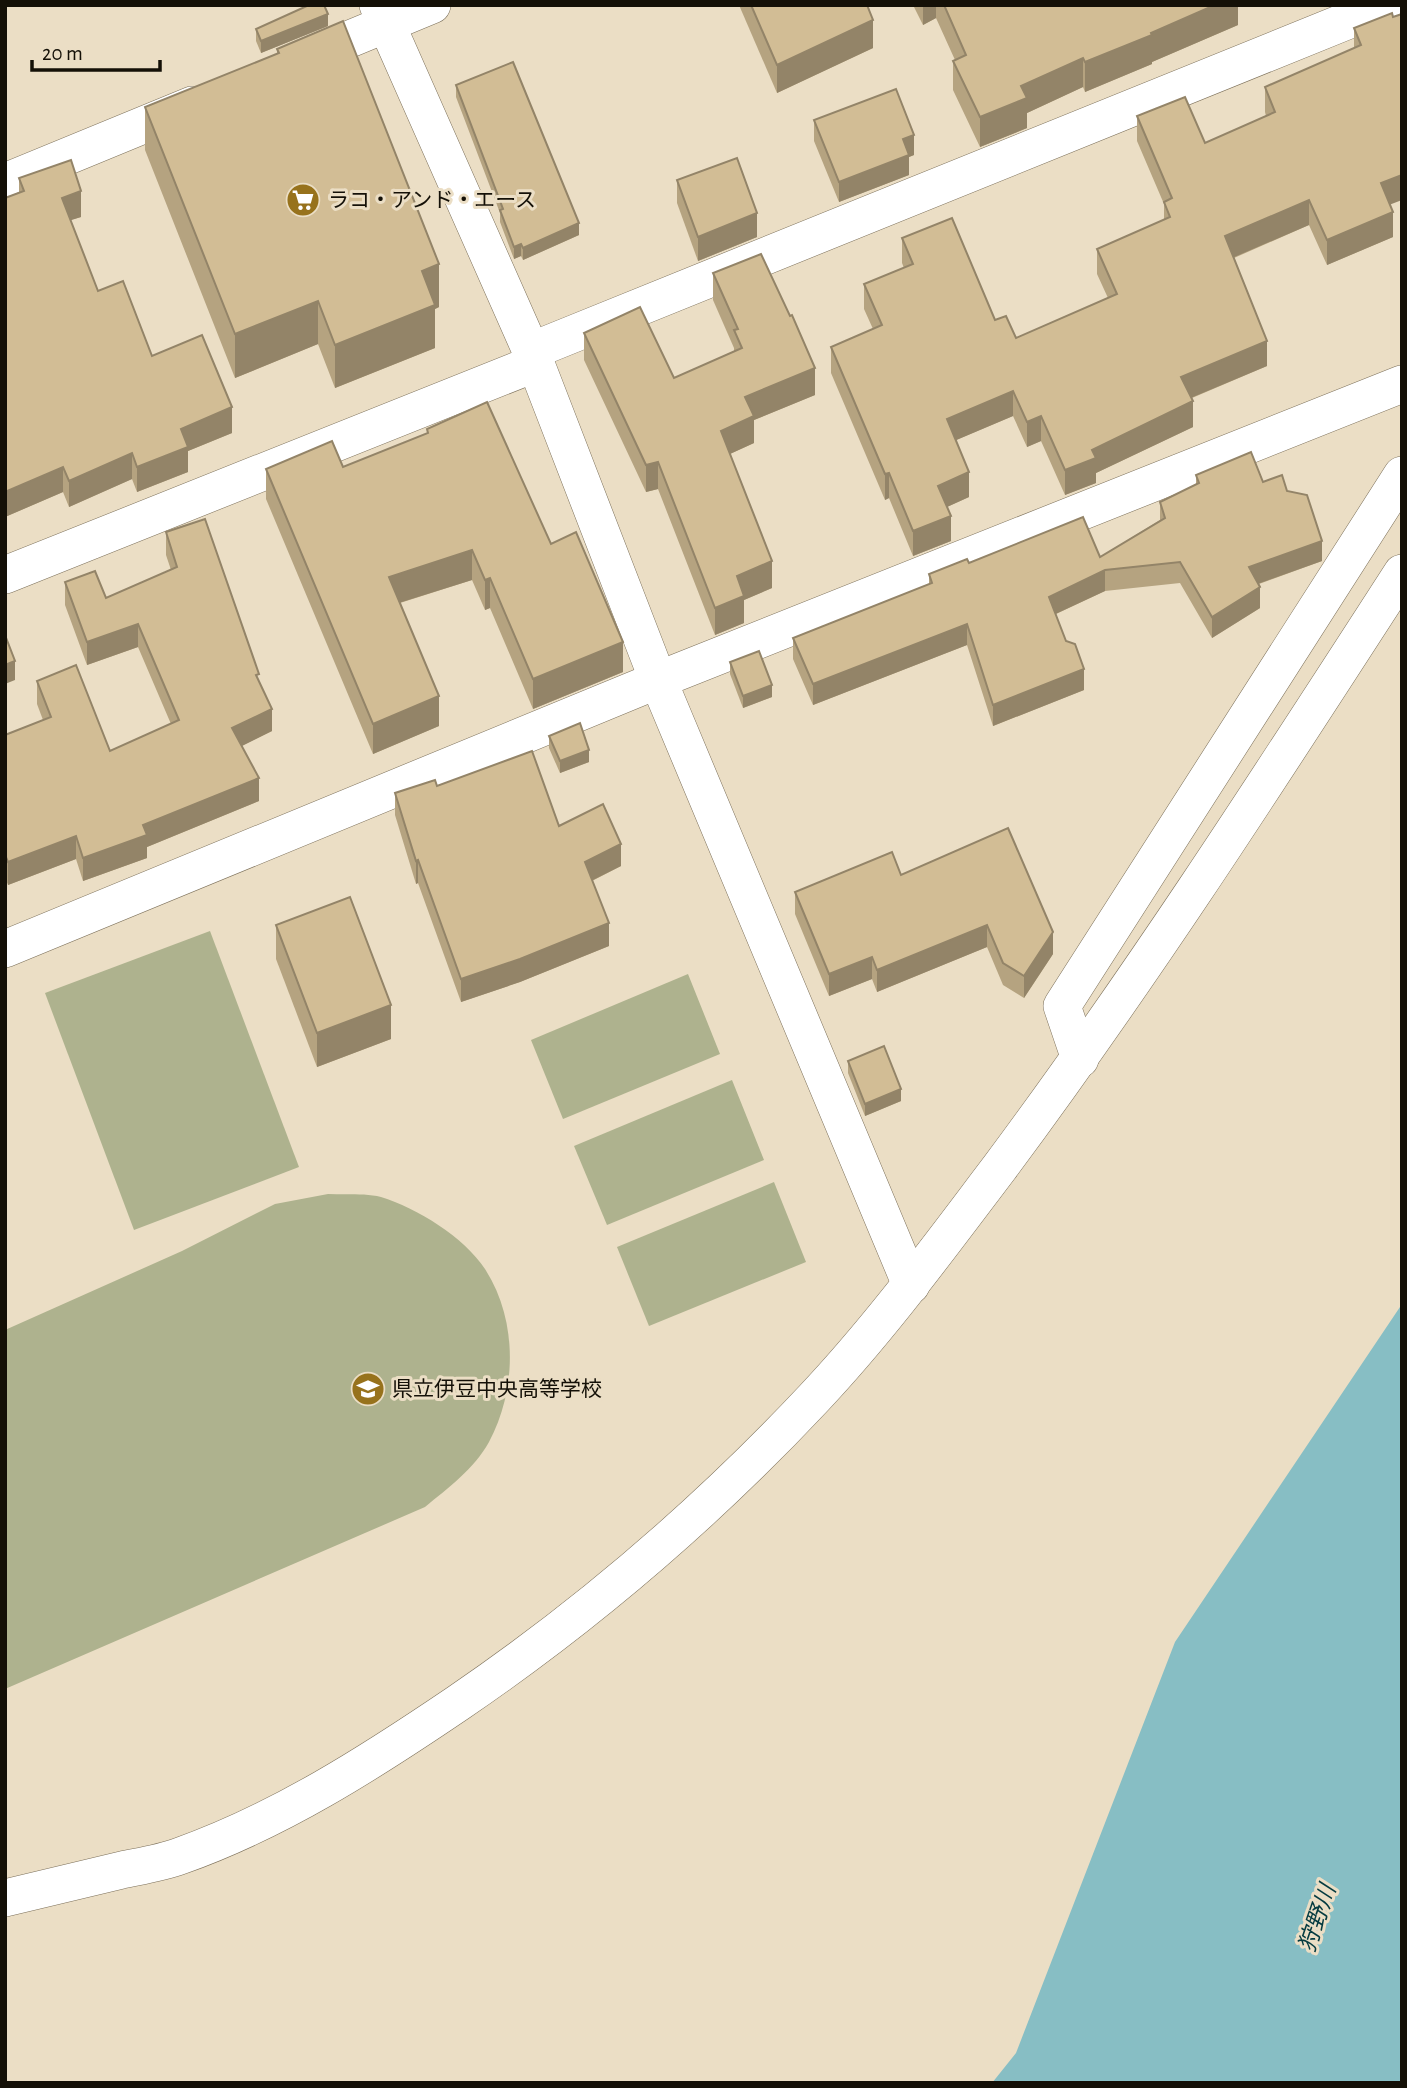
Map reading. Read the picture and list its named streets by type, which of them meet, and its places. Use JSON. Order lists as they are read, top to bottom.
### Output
{
  "water": ["狩野川"],
  "places": {
    "supermarket": ["ラコ・アンド・エース"],
    "school or university": ["県立伊豆中央高等学校"]
  },
  "scale_bar": "20 m"
}
